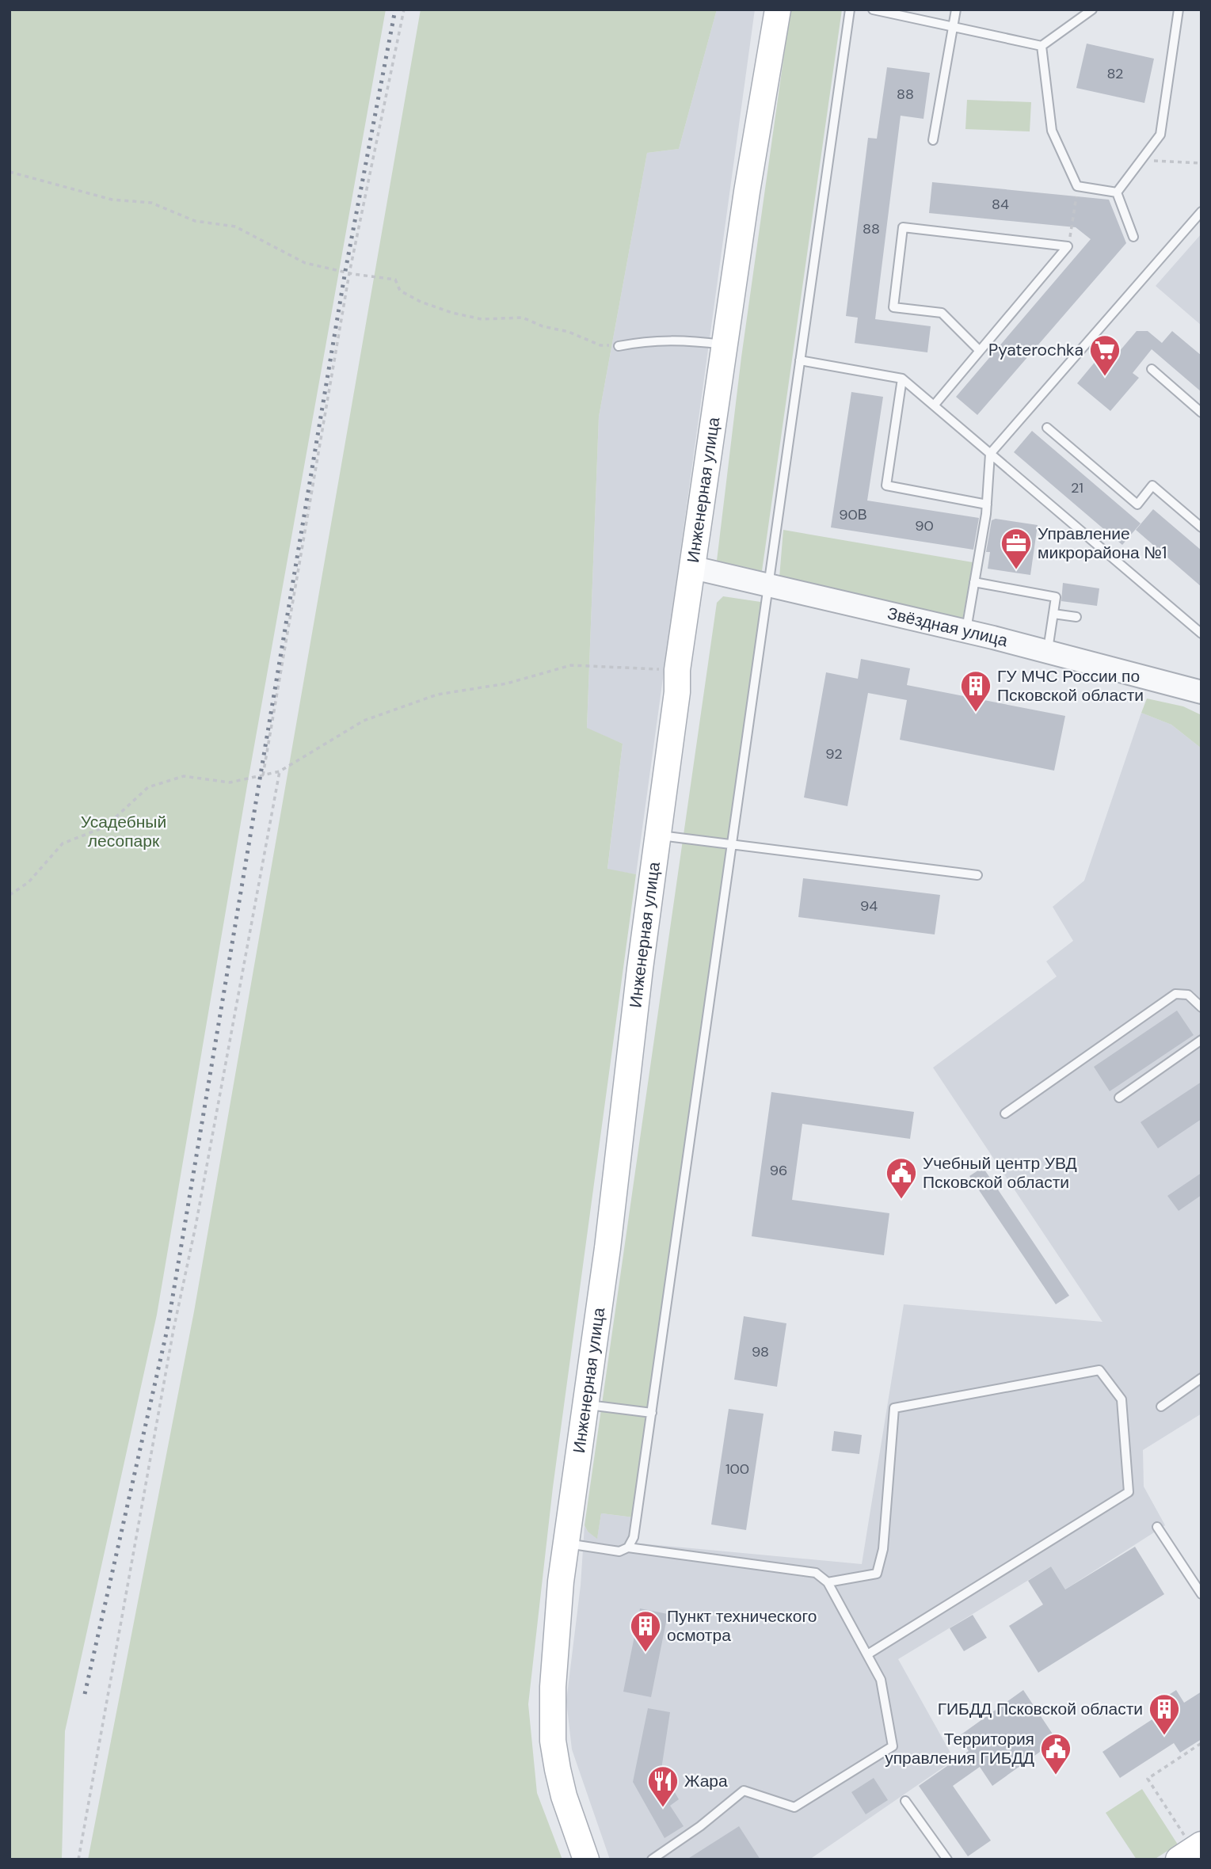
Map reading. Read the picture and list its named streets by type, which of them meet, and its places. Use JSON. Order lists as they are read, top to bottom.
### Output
{
  "streets": {
    "main road": ["Инженерная улица"],
    "street": ["Звёздная улица"]
  },
  "crossings": [
    ["Инженерная улица", "Звёздная улица"]
  ],
  "parks": ["Усадебный лесопарк"],
  "places": {
    "supermarket": ["Pyaterochka"],
    "office": ["Управление микрорайона №1"],
    "building": ["ГУ МЧС России по Псковской области", "Пункт технического осмотра", "ГИБДД Псковской области"],
    "public building": ["Учебный центр УВД Псковской области", "Территория управления ГИБДД"],
    "restaurant": ["Жара"]
  },
  "house_numbers": [
    "82",
    "88",
    "84",
    "88",
    "21",
    "90В",
    "90",
    "92",
    "94",
    "96",
    "98",
    "100"
  ]
}
